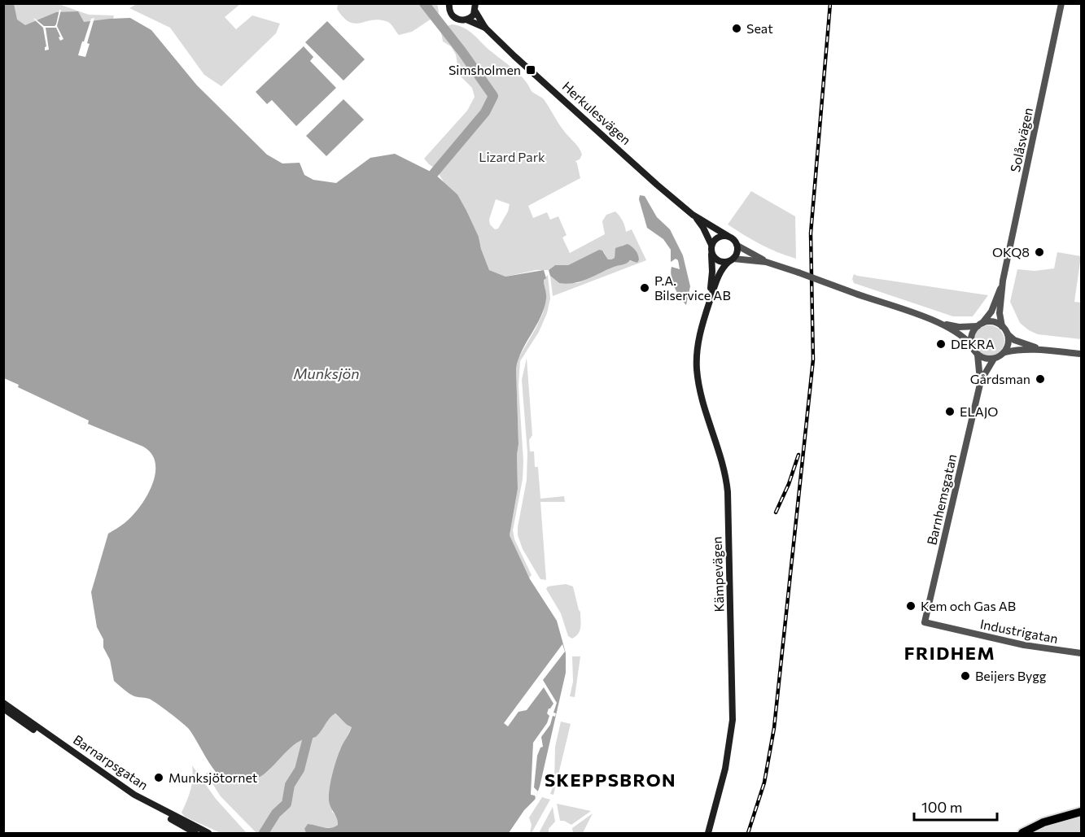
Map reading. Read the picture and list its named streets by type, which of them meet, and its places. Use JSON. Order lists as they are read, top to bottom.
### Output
{
  "streets": {
    "main road": ["Herkulesvägen", "Kämpevägen", "Barnarpsgatan"],
    "street": ["Solåsvägen", "Barnhemsgatan", "Industrigatan"]
  },
  "crossings": [
    ["Herkulesvägen", "Kämpevägen"],
    ["Solåsvägen", "Barnhemsgatan"],
    ["Barnhemsgatan", "Industrigatan"]
  ],
  "districts": ["FRIDHEM", "SKEPPSBRON"],
  "water": ["Munksjön"],
  "parks": ["Lizard Park"],
  "places": {
    "other": [
      "Seat",
      "OKQ8",
      "P.A. Bilservice AB",
      "DEKRA",
      "Gårdsman",
      "ELAJO",
      "Kem och Gas AB",
      "Beijers Bygg",
      "Munksjötornet"
    ],
    "transit": ["Simsholmen"]
  },
  "scale_bar": "100 m"
}
